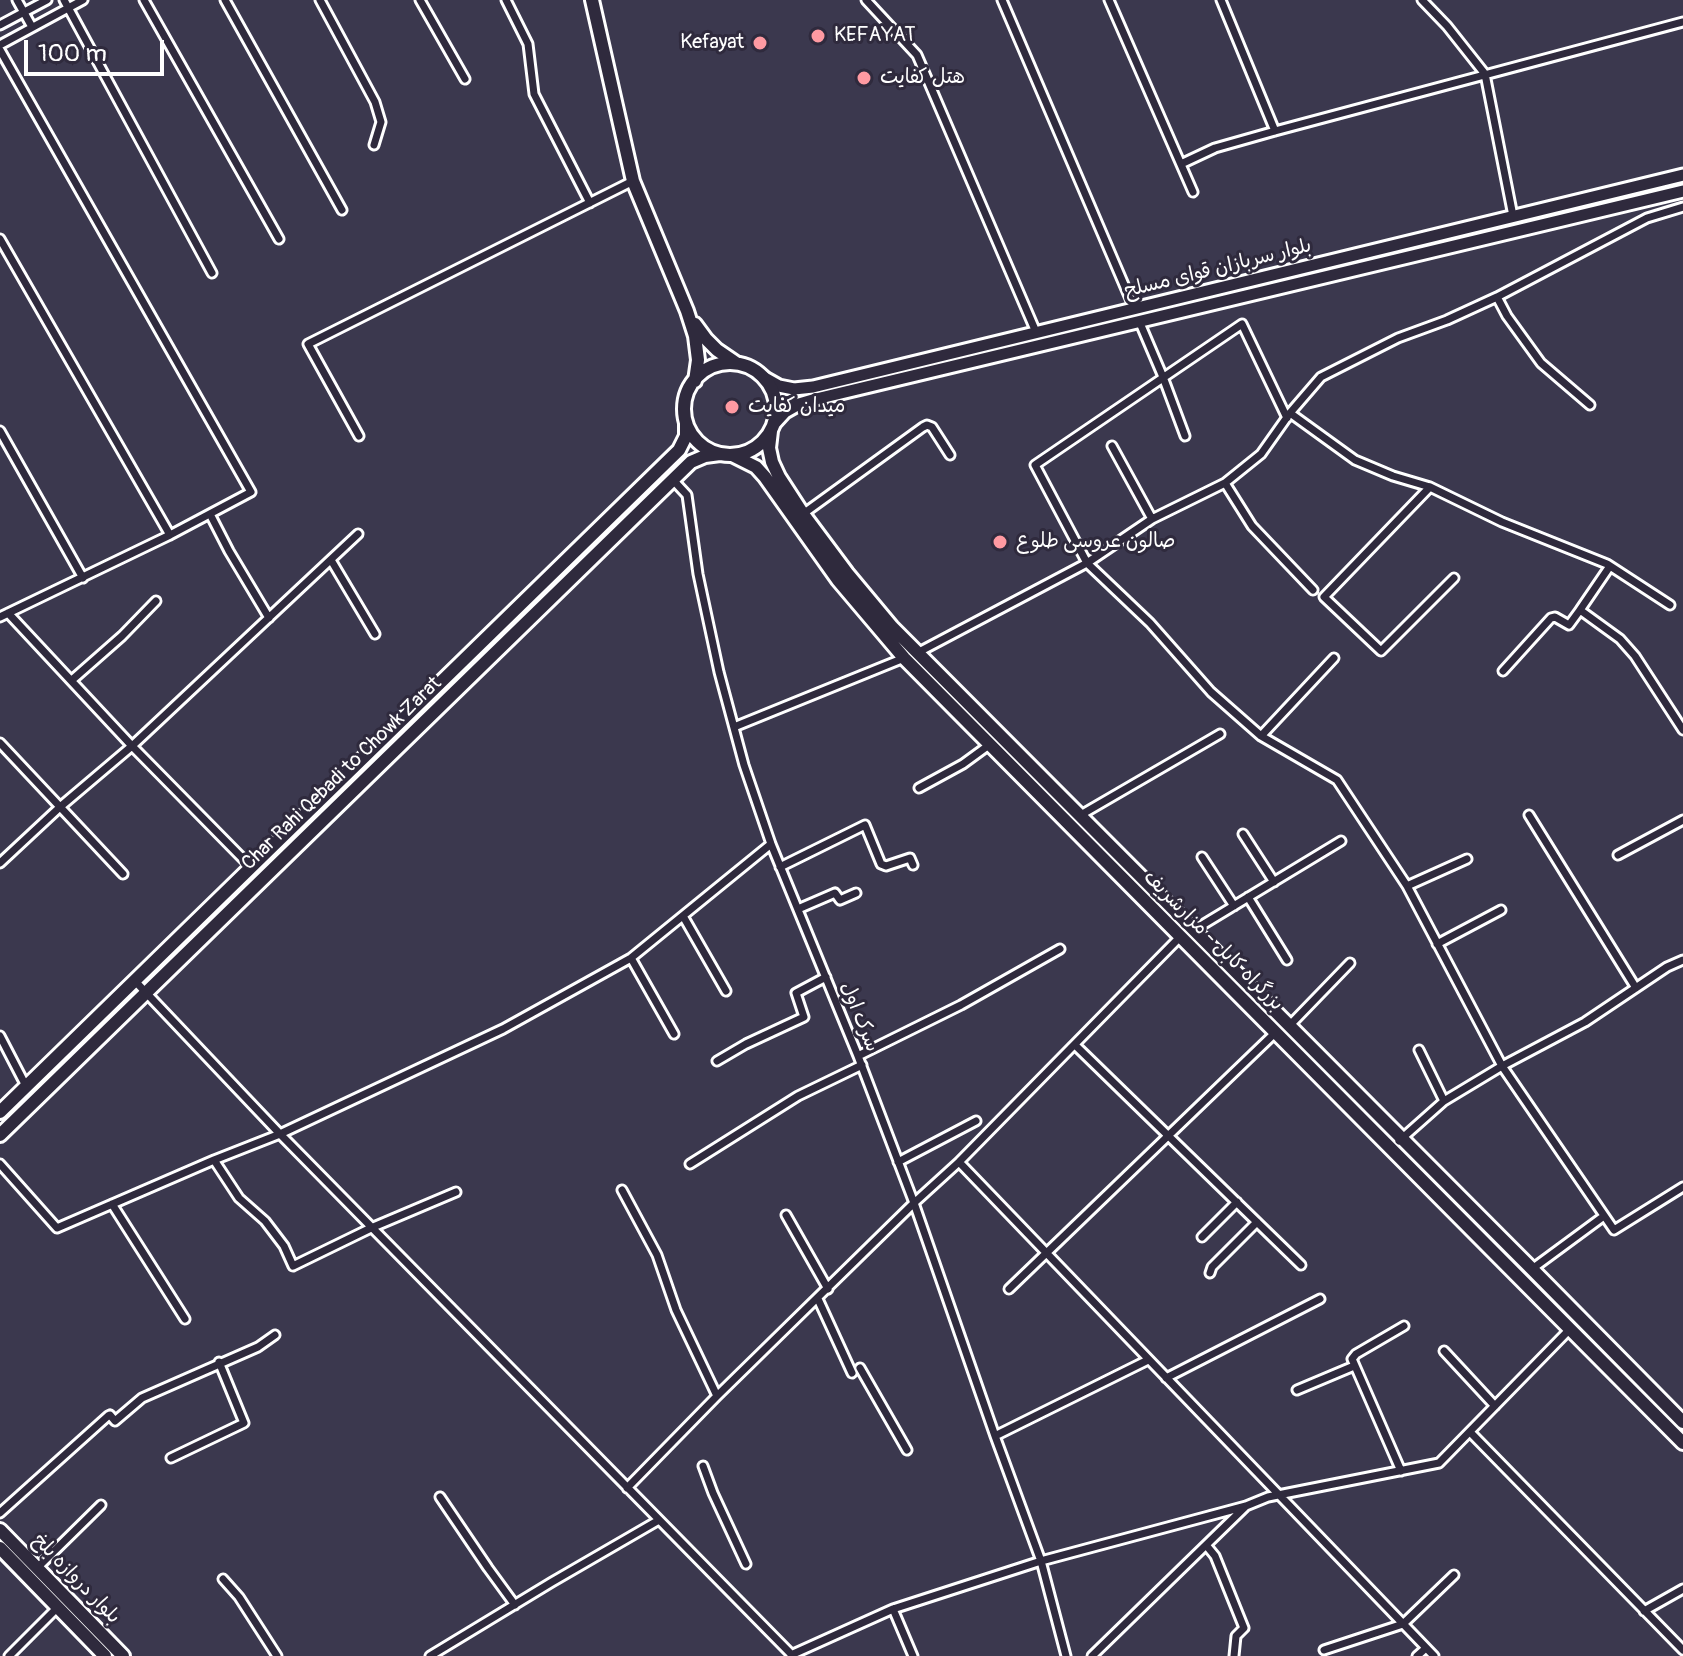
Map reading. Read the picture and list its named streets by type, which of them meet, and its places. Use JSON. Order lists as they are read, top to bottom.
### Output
{
  "streets": {
    "main road": [
      "بلوار سربازان قوای مسلح",
      "Char Rahi Qebadi to Chowk Zarat",
      "بزرگراه کابل - مزارشریف",
      "بلوار دروازه بلخ"
    ],
    "street": ["سرک اول"]
  },
  "crossings": [
    ["بلوار سربازان قوای مسلح", "Char Rahi Qebadi to Chowk Zarat"],
    ["بلوار سربازان قوای مسلح", "بزرگراه کابل - مزارشریف"],
    ["Char Rahi Qebadi to Chowk Zarat", "بزرگراه کابل - مزارشریف"],
    ["Char Rahi Qebadi to Chowk Zarat", "سرک اول"]
  ],
  "places": [
    "KEFAYAT",
    "Kefayat",
    "هتل کفایت",
    "میدان کفایت",
    "صالون عروسی طلوع"
  ],
  "scale_bar": "100 m"
}
